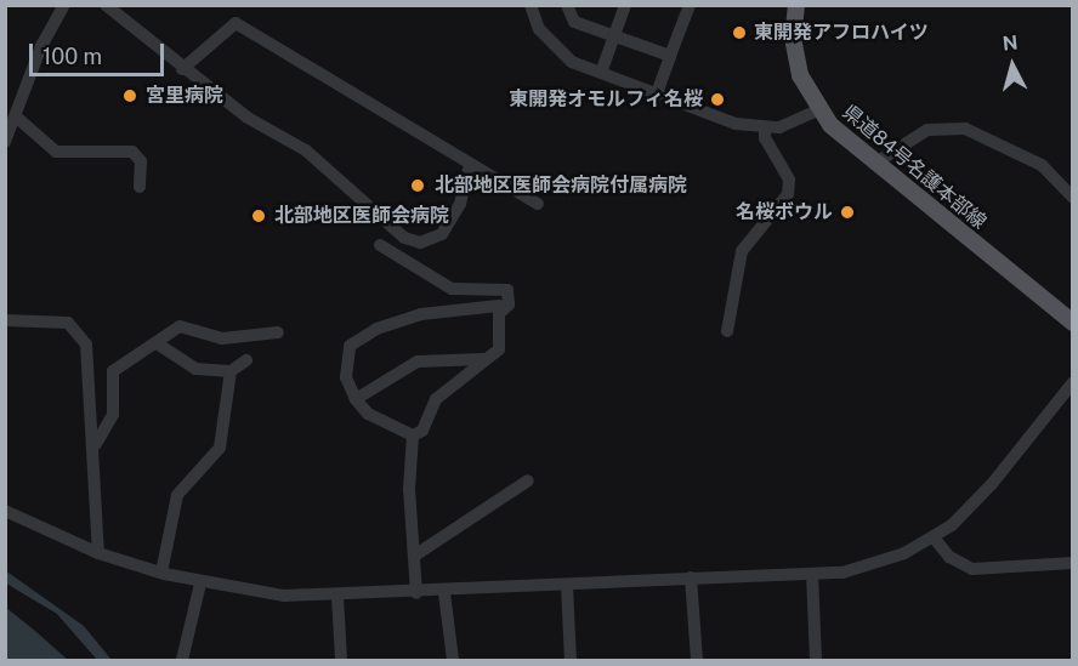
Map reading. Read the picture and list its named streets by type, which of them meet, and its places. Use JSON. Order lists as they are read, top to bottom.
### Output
{
  "streets": {
    "main road": ["県道84号名護本部線"]
  },
  "places": [
    "東開発アフロハイツ",
    "宮里病院",
    "東開発オモルフィ名桜",
    "北部地区医師会病院付属病院",
    "名桜ボウル",
    "北部地区医師会病院"
  ],
  "scale_bar": "100 m",
  "north": "top"
}
